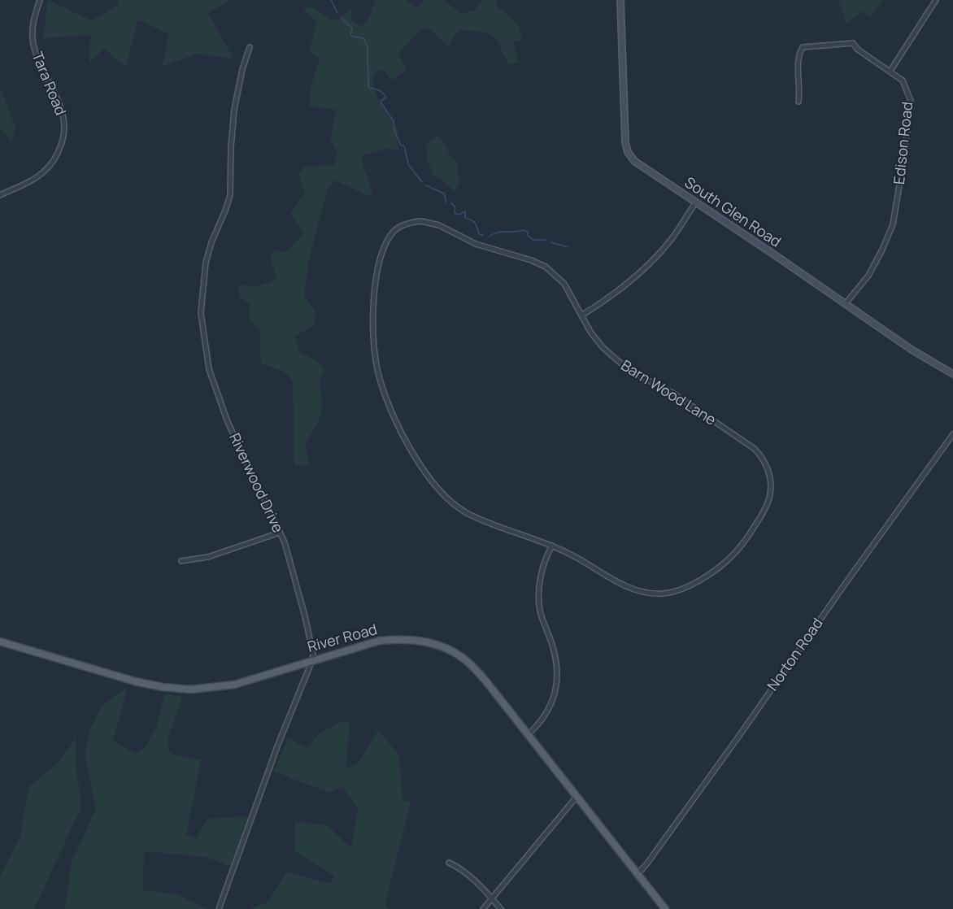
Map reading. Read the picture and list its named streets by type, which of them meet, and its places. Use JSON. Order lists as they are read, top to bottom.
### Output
{
  "streets": {
    "main road": ["South Glen Road", "River Road"],
    "street": [
      "Tara Road",
      "Edison Road",
      "Barn Wood Lane",
      "Riverwood Drive",
      "Norton Road"
    ]
  },
  "crossings": [
    ["Edison Road", "South Glen Road"],
    ["Riverwood Drive", "River Road"],
    ["River Road", "Norton Road"]
  ]
}
